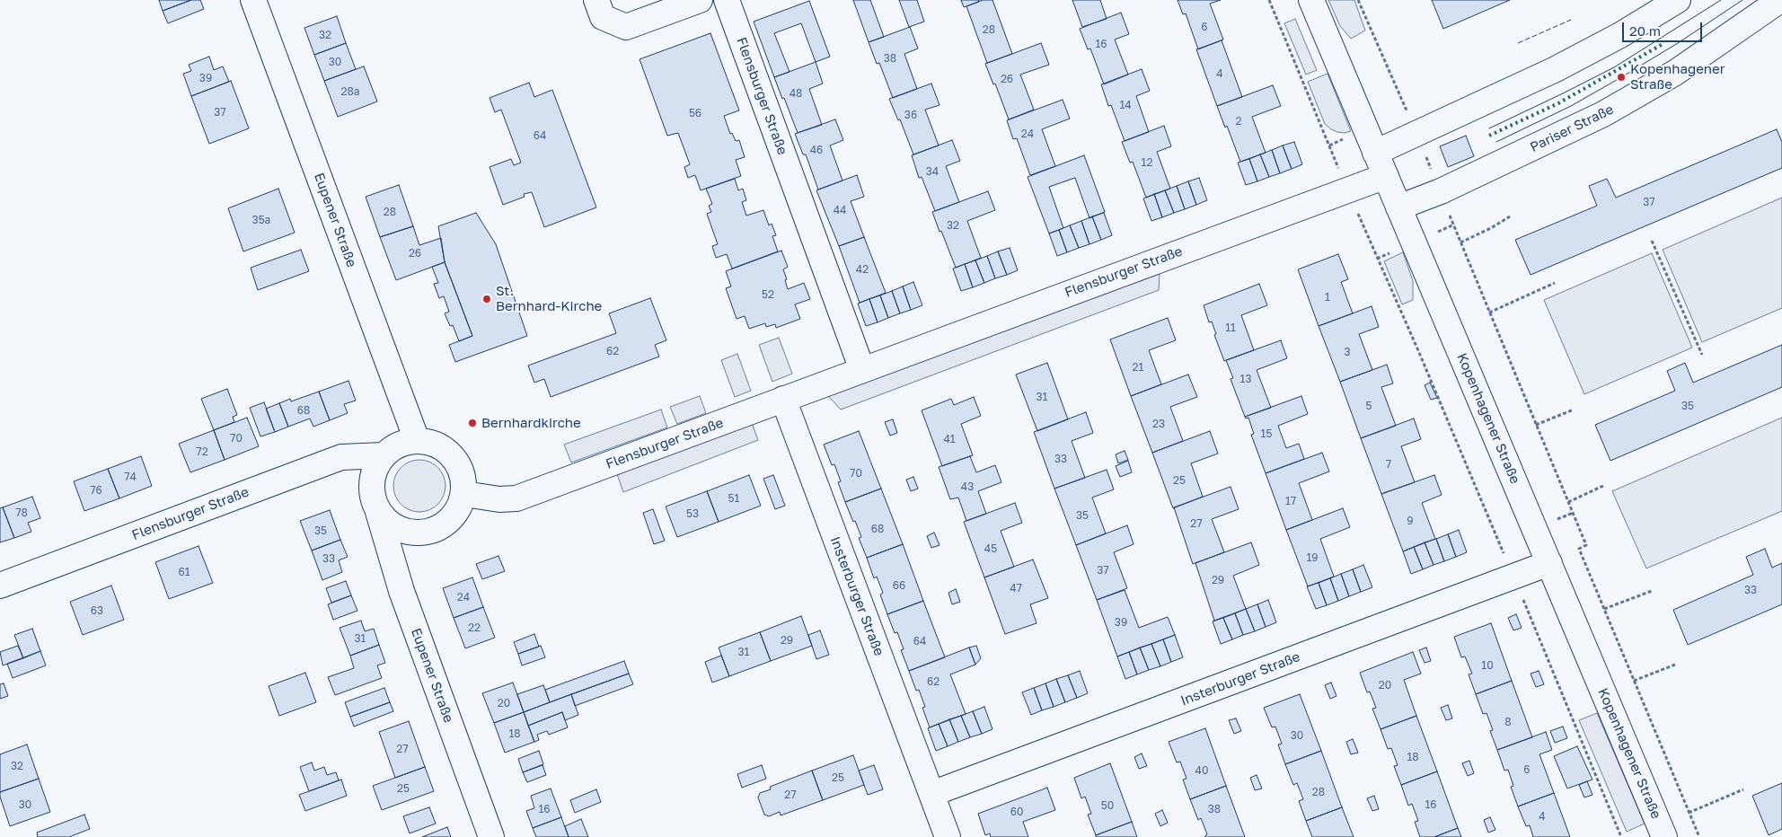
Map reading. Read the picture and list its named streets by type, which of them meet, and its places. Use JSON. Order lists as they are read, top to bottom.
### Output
{
  "streets": {
    "street": [
      "Flensburger Straße",
      "Pariser Straße",
      "Eupener Straße",
      "Kopenhagener Straße",
      "Insterburger Straße"
    ]
  },
  "crossings": [
    ["Flensburger Straße", "Eupener Straße"],
    ["Flensburger Straße", "Kopenhagener Straße"],
    ["Flensburger Straße", "Insterburger Straße"],
    ["Pariser Straße", "Kopenhagener Straße"],
    ["Kopenhagener Straße", "Insterburger Straße"]
  ],
  "places": ["Kopenhagener Straße", "St. Bernhard-Kirche", "Bernhardkirche"],
  "house_numbers": [
    "6",
    "28",
    "32",
    "16",
    "38",
    "30",
    "4",
    "39",
    "26",
    "28a",
    "48",
    "14",
    "37",
    "56",
    "36",
    "2",
    "24",
    "64",
    "46",
    "12",
    "34",
    "37",
    "44",
    "28",
    "35a",
    "32",
    "26",
    "42",
    "52",
    "1",
    "11",
    "62",
    "3",
    "21",
    "13",
    "31",
    "5",
    "35",
    "68",
    "23",
    "15",
    "70",
    "41",
    "72",
    "33",
    "7",
    "70",
    "74",
    "25",
    "43",
    "76",
    "51",
    "17",
    "78",
    "53",
    "35",
    "9",
    "27",
    "68",
    "35",
    "45",
    "19",
    "33",
    "37",
    "61",
    "29",
    "66",
    "47",
    "33",
    "24",
    "63",
    "39",
    "22",
    "31",
    "29",
    "64",
    "31",
    "10",
    "62",
    "20",
    "20",
    "8",
    "18",
    "30",
    "27",
    "18",
    "32",
    "6",
    "40",
    "25",
    "25",
    "28",
    "27",
    "30",
    "16",
    "50",
    "16",
    "38",
    "60",
    "4"
  ],
  "scale_bar": "20 m"
}
